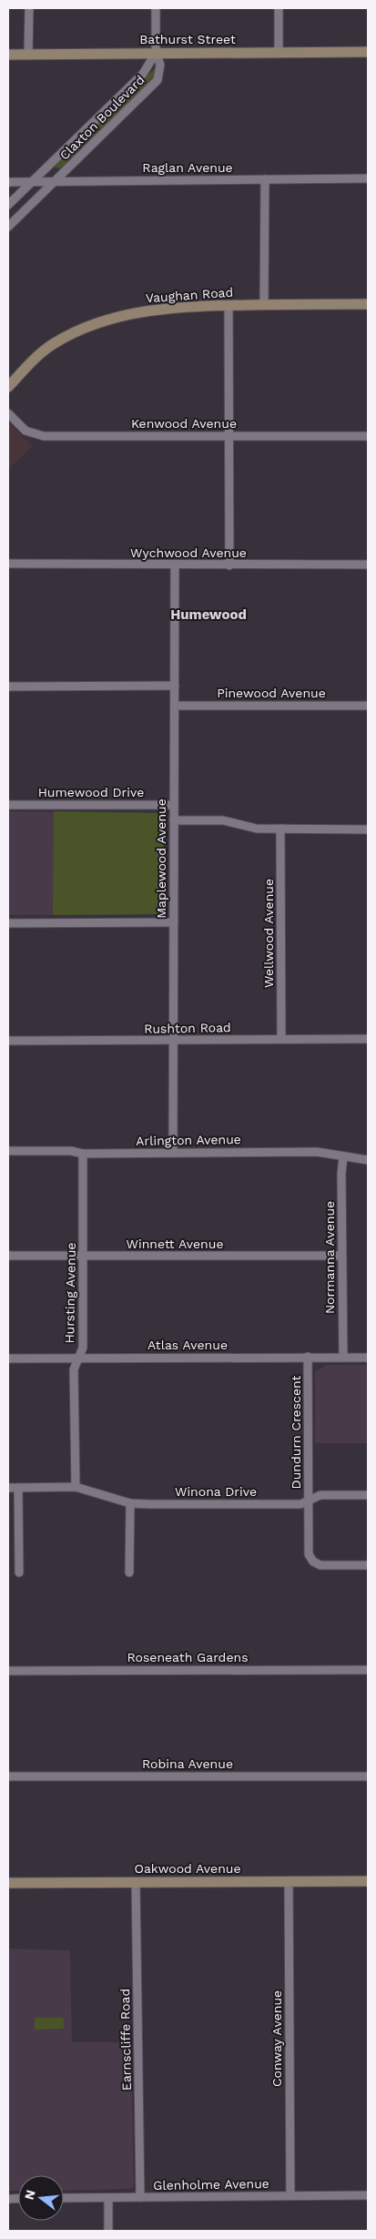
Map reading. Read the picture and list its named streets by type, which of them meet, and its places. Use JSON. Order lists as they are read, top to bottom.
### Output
{
  "streets": {
    "street": [
      "Bathurst Street",
      "Claxton Boulevard",
      "Raglan Avenue",
      "Vaughan Road",
      "Kenwood Avenue",
      "Wychwood Avenue",
      "Pinewood Avenue",
      "Humewood Drive",
      "Maplewood Avenue",
      "Wellwood Avenue",
      "Rushton Road",
      "Arlington Avenue",
      "Winnett Avenue",
      "Normanna Avenue",
      "Hursting Avenue",
      "Atlas Avenue",
      "Dundurn Crescent",
      "Winona Drive",
      "Roseneath Gardens",
      "Robina Avenue",
      "Oakwood Avenue",
      "Conway Avenue",
      "Earnscliffe Road",
      "Glenholme Avenue"
    ]
  },
  "crossings": [
    ["Bathurst Street", "Claxton Boulevard"],
    ["Claxton Boulevard", "Raglan Avenue"],
    ["Wychwood Avenue", "Maplewood Avenue"],
    ["Pinewood Avenue", "Maplewood Avenue"],
    ["Humewood Drive", "Maplewood Avenue"],
    ["Maplewood Avenue", "Rushton Road"],
    ["Maplewood Avenue", "Arlington Avenue"],
    ["Wellwood Avenue", "Rushton Road"],
    ["Arlington Avenue", "Normanna Avenue"],
    ["Arlington Avenue", "Hursting Avenue"],
    ["Winnett Avenue", "Normanna Avenue"],
    ["Winnett Avenue", "Hursting Avenue"],
    ["Normanna Avenue", "Atlas Avenue"],
    ["Hursting Avenue", "Atlas Avenue"],
    ["Hursting Avenue", "Winona Drive"],
    ["Atlas Avenue", "Dundurn Crescent"],
    ["Dundurn Crescent", "Winona Drive"],
    ["Oakwood Avenue", "Conway Avenue"],
    ["Oakwood Avenue", "Earnscliffe Road"],
    ["Conway Avenue", "Glenholme Avenue"],
    ["Earnscliffe Road", "Glenholme Avenue"]
  ],
  "districts": ["Humewood"],
  "north": "left"
}
